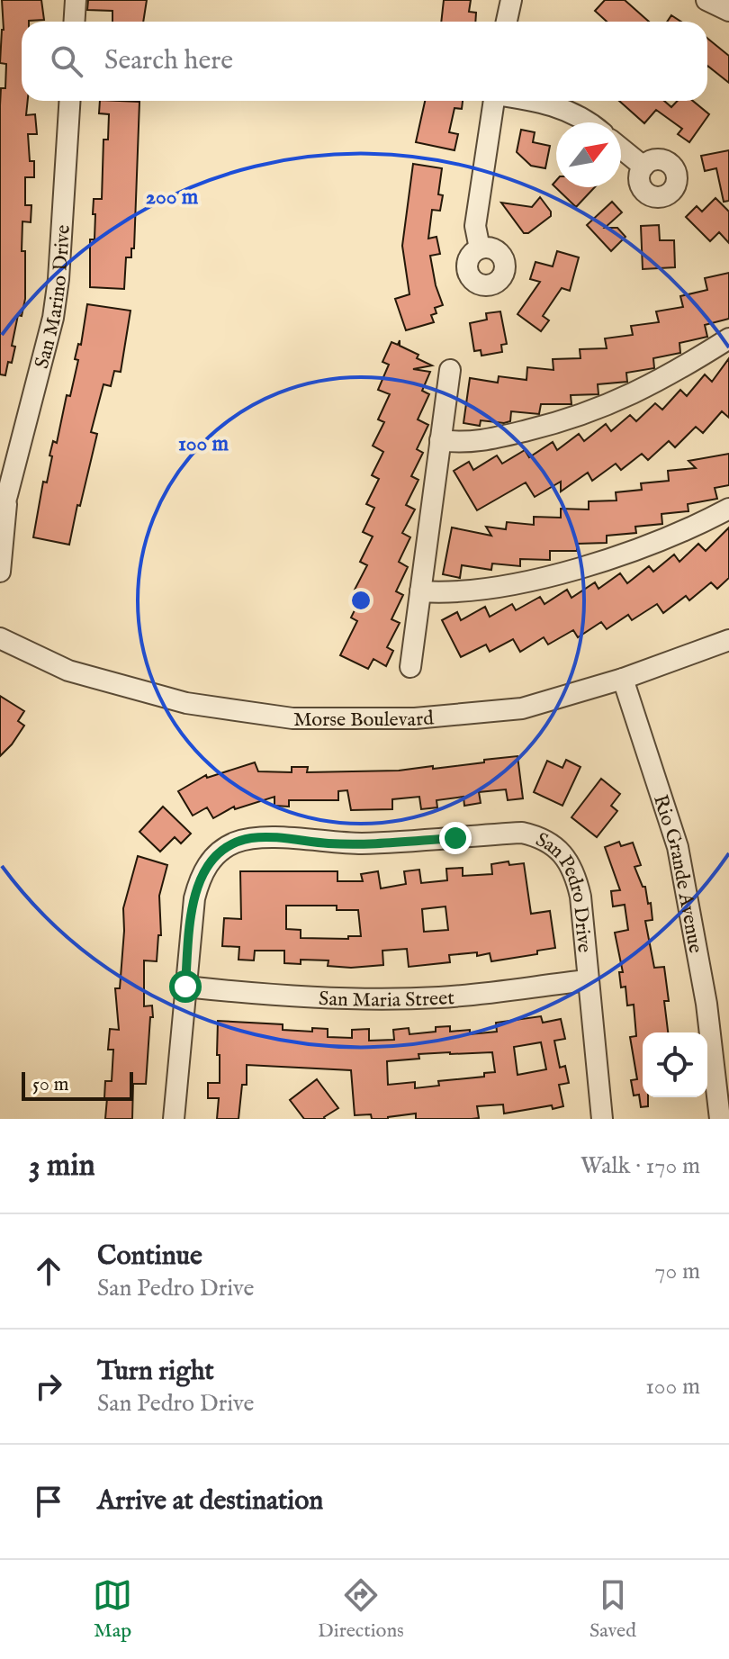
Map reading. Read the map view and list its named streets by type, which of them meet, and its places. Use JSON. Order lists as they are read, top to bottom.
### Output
{
  "streets": {
    "street": [
      "San Marino Drive",
      "Morse Boulevard",
      "Rio Grande Avenue",
      "San Pedro Drive",
      "San Maria Street"
    ]
  },
  "crossings": [
    ["Morse Boulevard", "Rio Grande Avenue"],
    ["San Pedro Drive", "San Maria Street"]
  ],
  "scale_bar": "50 m",
  "north": "top right",
  "page": {
    "search": "Search here",
    "scale": "50 m",
    "heading": ["3 min", "Walk · 170 m"],
    "list": [
      ["Continue", "San Pedro Drive", "70 m"],
      ["Turn right", "San Pedro Drive", "100 m"],
      "Arrive at destination"
    ],
    "nav": ["Map", "Directions", "Saved"]
  },
  "rings": ["200 m", "100 m"]
}
